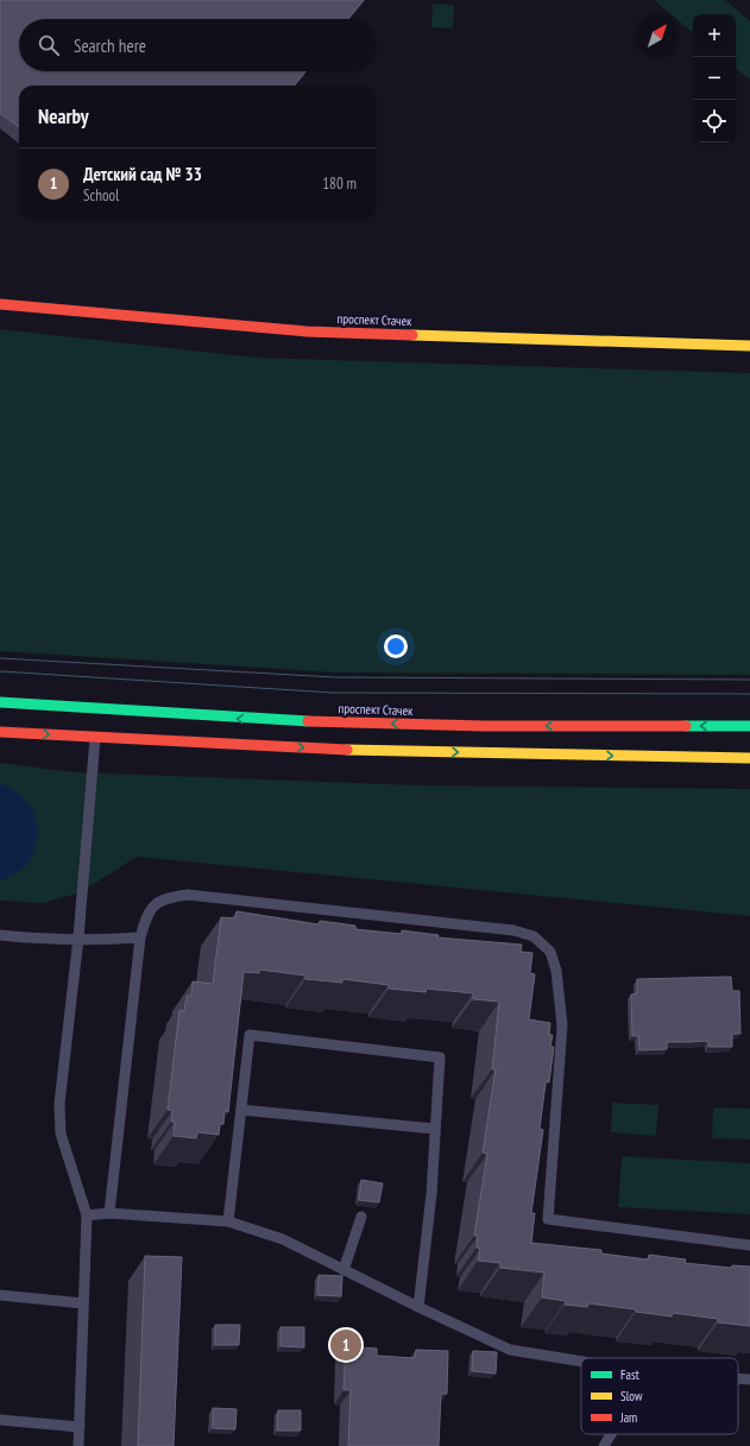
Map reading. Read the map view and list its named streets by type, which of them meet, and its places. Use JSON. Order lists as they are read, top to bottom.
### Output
{
  "streets": {
    "main road": ["проспект Стачек"]
  },
  "legend": ["Fast", "Slow", "Jam"],
  "north": "top right",
  "page": {
    "map_buttons": ["+", "−"],
    "search": "Search here",
    "heading": "Nearby",
    "list": [
      {
        "mark": "1",
        "name": "Детский сад № 33",
        "note": "School",
        "value": "180 m"
      }
    ],
    "pins": "1"
  }
}
